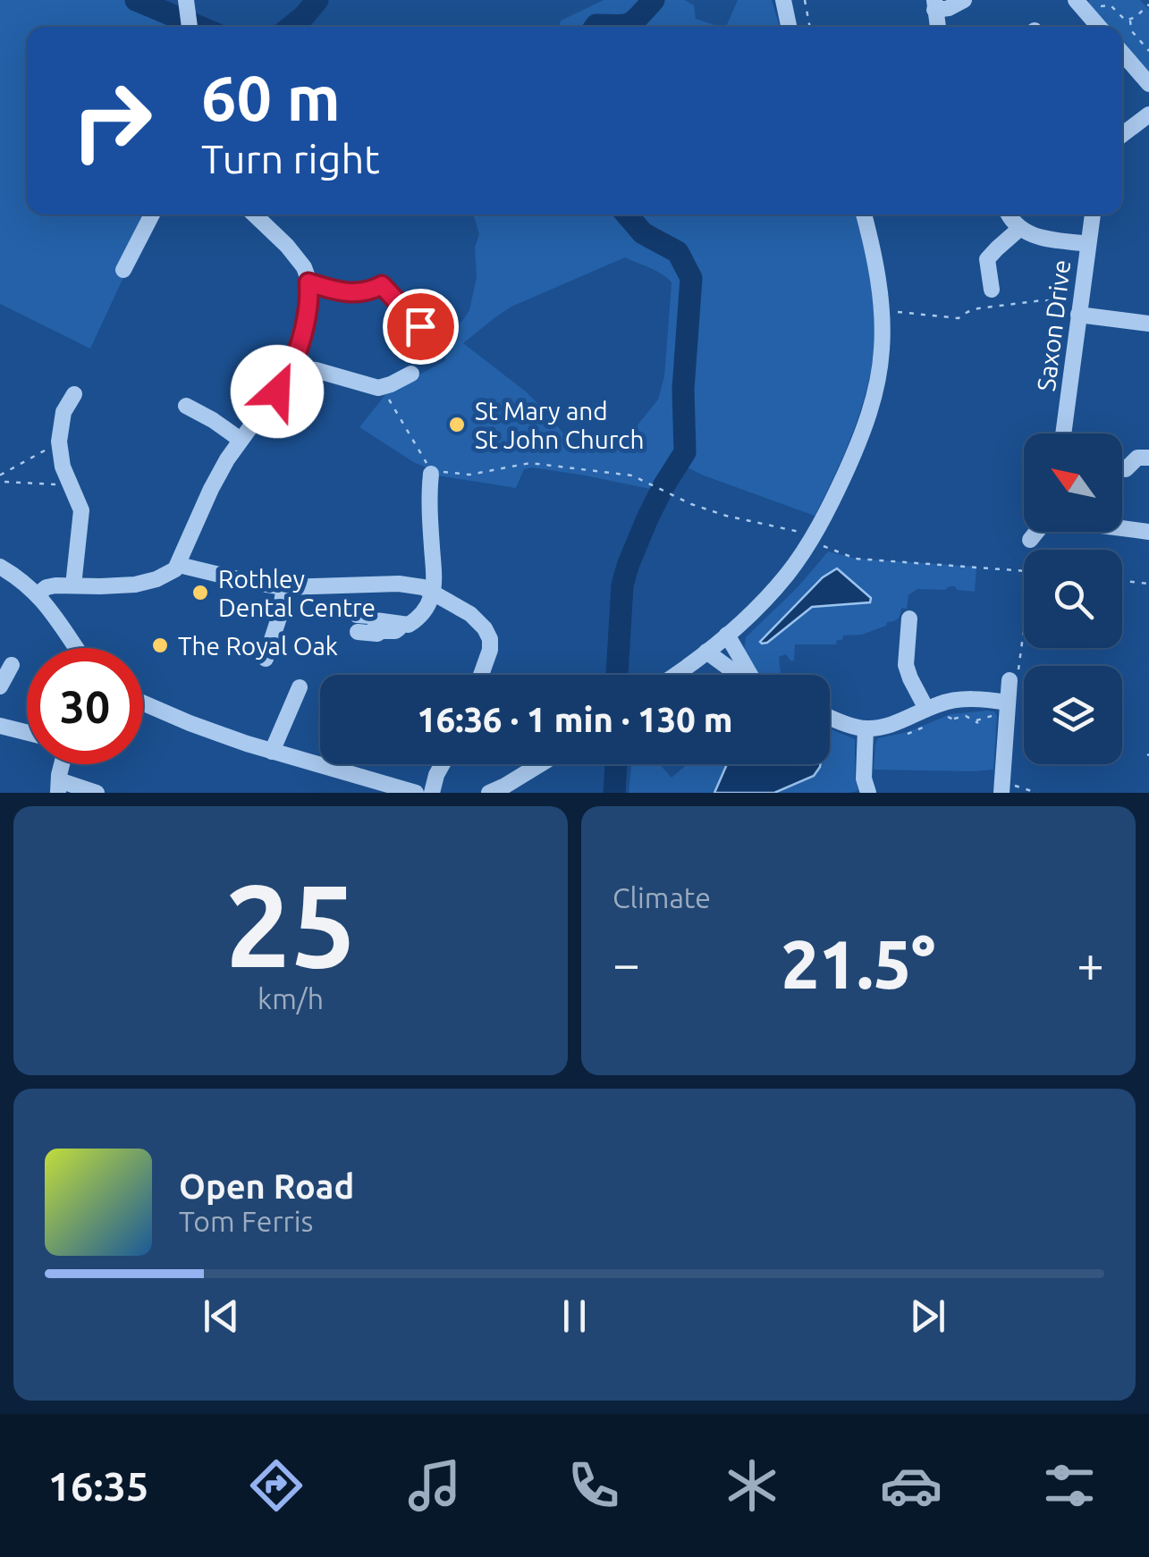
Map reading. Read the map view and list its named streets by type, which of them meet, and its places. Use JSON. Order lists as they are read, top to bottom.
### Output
{
  "streets": {
    "street": ["Saxon Drive"]
  },
  "places": ["St Mary and St John Church", "Rothley Dental Centre", "The Royal Oak"],
  "north": "top left",
  "page": {
    "turn": ["60 m", "Turn right"],
    "limit": "30",
    "trip": "16:36 · 1 min · 130 m",
    "tile": [
      ["25", "km/h"],
      "Climate"
    ],
    "heat": ["−", "21.5°", "+"],
    "song": ["Open Road", "Tom Ferris"],
    "tabs": "16:35"
  }
}
